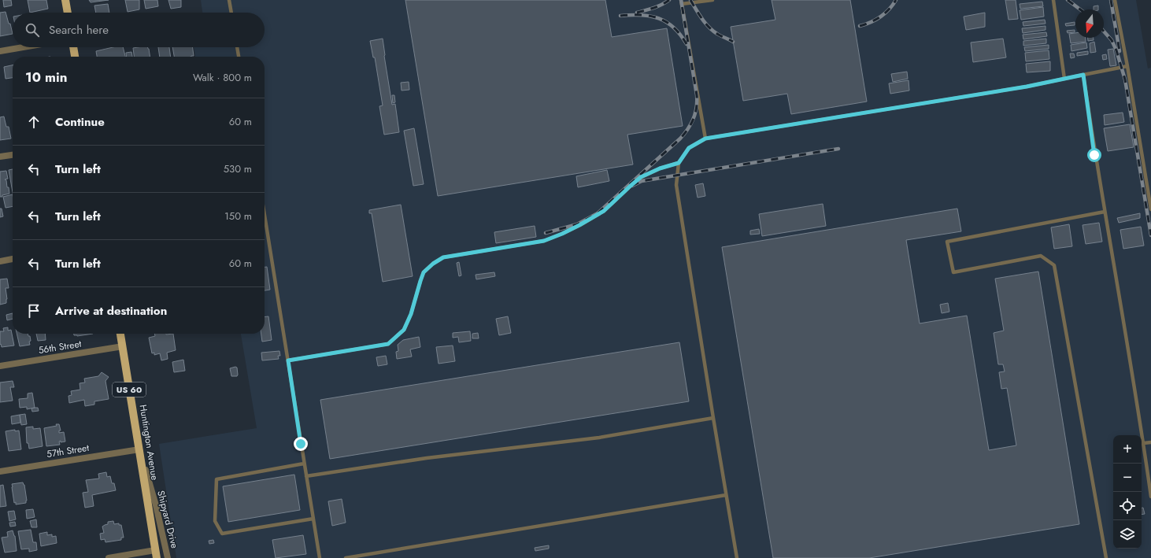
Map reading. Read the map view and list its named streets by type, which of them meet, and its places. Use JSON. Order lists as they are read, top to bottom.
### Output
{
  "streets": {
    "main road": ["US 60", "Huntington Avenue"],
    "street": ["56th Street", "57th Street", "Shipyard Drive"]
  },
  "crossings": [
    ["56th Street", "Huntington Avenue"],
    ["Huntington Avenue", "57th Street"],
    ["Huntington Avenue", "Shipyard Drive"],
    ["57th Street", "Shipyard Drive"]
  ],
  "north": "bottom",
  "page": {
    "search": "Search here",
    "heading": ["10 min", "Walk · 800 m"],
    "list": [
      ["Continue", "60 m"],
      ["Turn left", "530 m"],
      ["Turn left", "150 m"],
      ["Turn left", "60 m"],
      "Arrive at destination"
    ],
    "map_buttons": ["+", "−"]
  }
}
